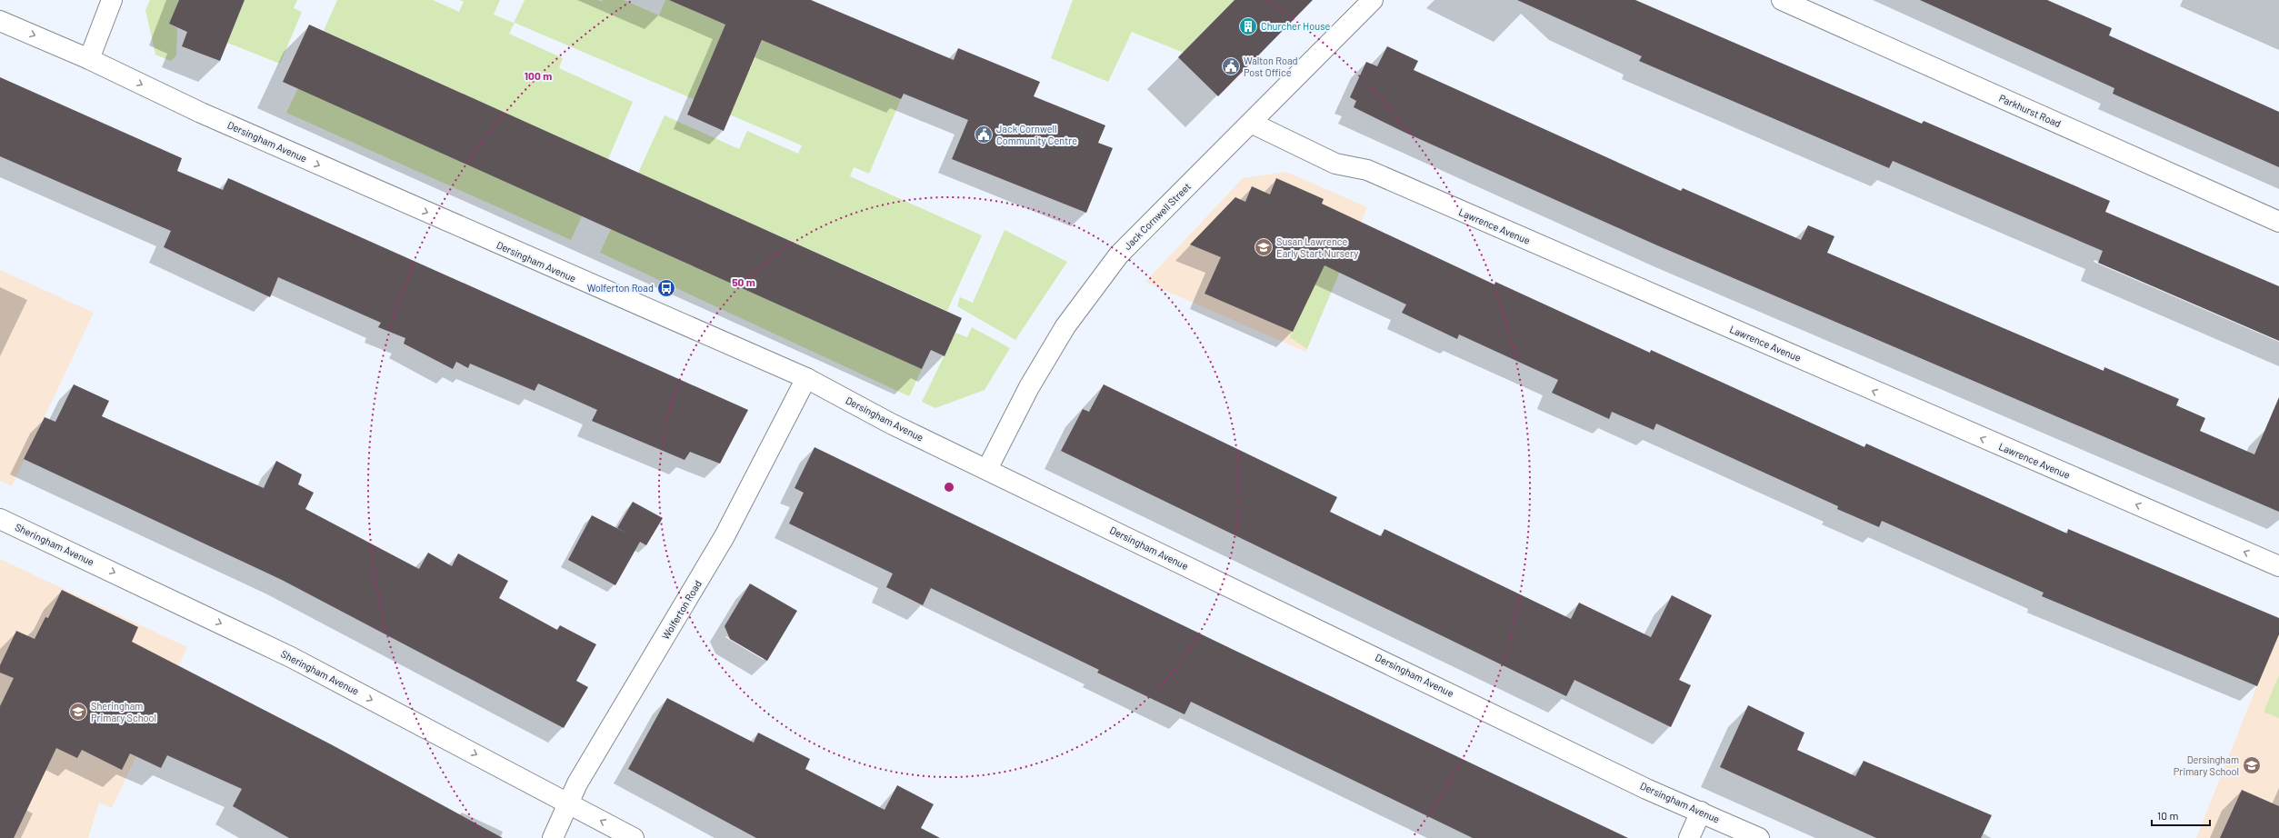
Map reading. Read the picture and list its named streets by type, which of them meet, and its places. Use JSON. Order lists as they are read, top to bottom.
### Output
{
  "streets": {
    "street": [
      "Parkhurst Road",
      "Dersingham Avenue",
      "Jack Cornwell Street",
      "Lawrence Avenue",
      "Sheringham Avenue",
      "Wolferton Road"
    ]
  },
  "crossings": [
    ["Dersingham Avenue", "Jack Cornwell Street"],
    ["Dersingham Avenue", "Wolferton Road"],
    ["Jack Cornwell Street", "Lawrence Avenue"],
    ["Sheringham Avenue", "Wolferton Road"]
  ],
  "one_way": ["Dersingham Avenue", "Lawrence Avenue"],
  "places": {
    "building": ["Churcher House"],
    "public building": ["Walton Road Post Office", "Jack Cornwell Community Centre"],
    "school or university": ["Susan Lawrence Early Start Nursery", "Sheringham Primary School", "Dersingham Primary School"],
    "bus stop": ["Wolferton Road"]
  },
  "scale_bar": "10 m",
  "rings": ["100 m", "50 m"]
}
